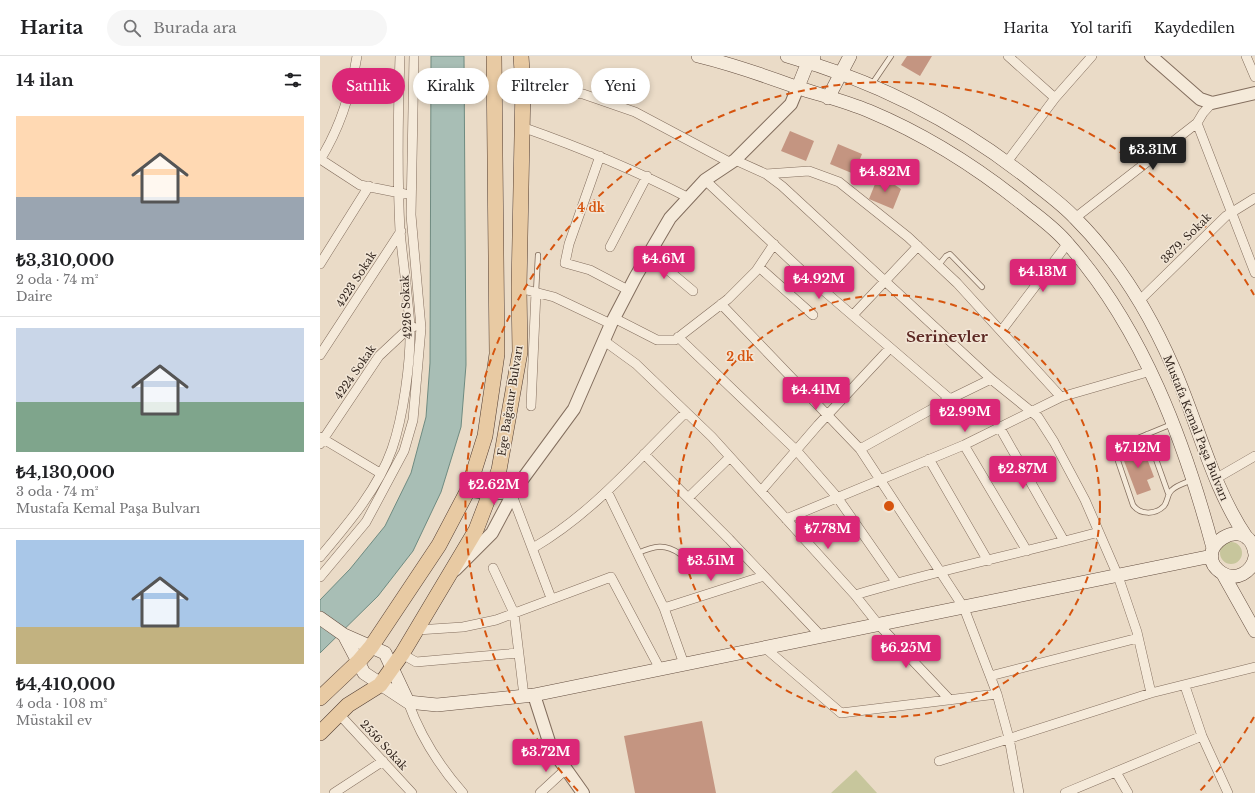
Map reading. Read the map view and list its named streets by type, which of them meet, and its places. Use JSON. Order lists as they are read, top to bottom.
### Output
{
  "streets": {
    "main road": ["Ege Bağatur Bulvarı", "Mustafa Kemal Paşa Bulvarı"],
    "street": [
      "3879. Sokak",
      "4223 Sokak",
      "4226 Sokak",
      "4224 Sokak",
      "2556 Sokak"
    ]
  },
  "crossings": [
    ["3879. Sokak", "Mustafa Kemal Paşa Bulvarı"],
    ["4223 Sokak", "4226 Sokak"],
    ["Ege Bağatur Bulvarı", "2556 Sokak"]
  ],
  "districts": ["Serinevler"],
  "page": {
    "header": "Harita",
    "search": "Burada ara",
    "nav": ["Harita", "Yol tarifi", "Kaydedilen"],
    "heading": "14 ilan",
    "chip": [
      "Satılık",
      "Kiralık",
      "Filtreler",
      "Yeni"
    ],
    "list": [
      {
        "name": "₺3,310,000",
        "note": "2 oda · 74 m² · Daire"
      },
      {
        "name": "₺4,130,000",
        "note": "3 oda · 74 m² · Mustafa Kemal Paşa Bulvarı"
      },
      {
        "name": "₺4,410,000",
        "note": "4 oda · 108 m² · Müstakil ev"
      }
    ],
    "price": [
      "₺3.31M",
      "₺4.82M",
      "₺4.6M",
      "₺4.13M",
      "₺4.92M",
      "₺4.41M",
      "₺2.99M",
      "₺7.12M",
      "₺2.87M",
      "₺2.62M",
      "₺7.78M",
      "₺3.51M",
      "₺6.25M",
      "₺3.72M"
    ]
  },
  "rings": ["4 dk", "2 dk"]
}
